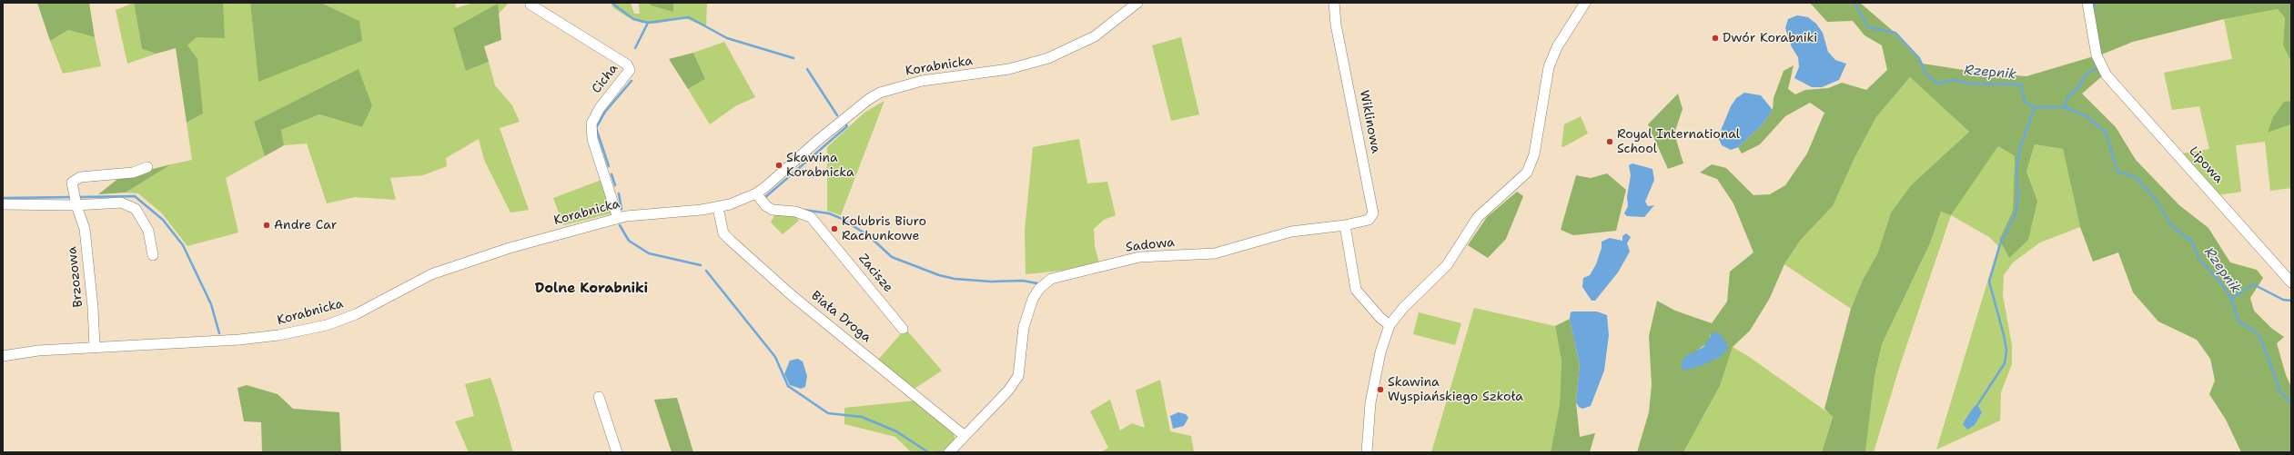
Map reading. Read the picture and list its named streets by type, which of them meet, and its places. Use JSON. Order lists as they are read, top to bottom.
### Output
{
  "streets": {
    "street": [
      "Korabnicka",
      "Cicha",
      "Wiklinowa",
      "Lipowa",
      "Sadowa",
      "Zacisze",
      "Brzozowa",
      "Biała Droga"
    ]
  },
  "crossings": [
    ["Korabnicka", "Cicha"],
    ["Korabnicka", "Zacisze"],
    ["Korabnicka", "Brzozowa"],
    ["Korabnicka", "Biała Droga"],
    ["Wiklinowa", "Sadowa"],
    ["Sadowa", "Biała Droga"]
  ],
  "districts": ["Dolne Korabniki"],
  "water": ["Rzepnik"],
  "places": [
    "Dwór Korabniki",
    "Royal International School",
    "Skawina Korabnicka",
    "Andre Car",
    "Kolubris Biuro Rachunkowe",
    "Skawina Wyspiańskiego Szkoła"
  ]
}
